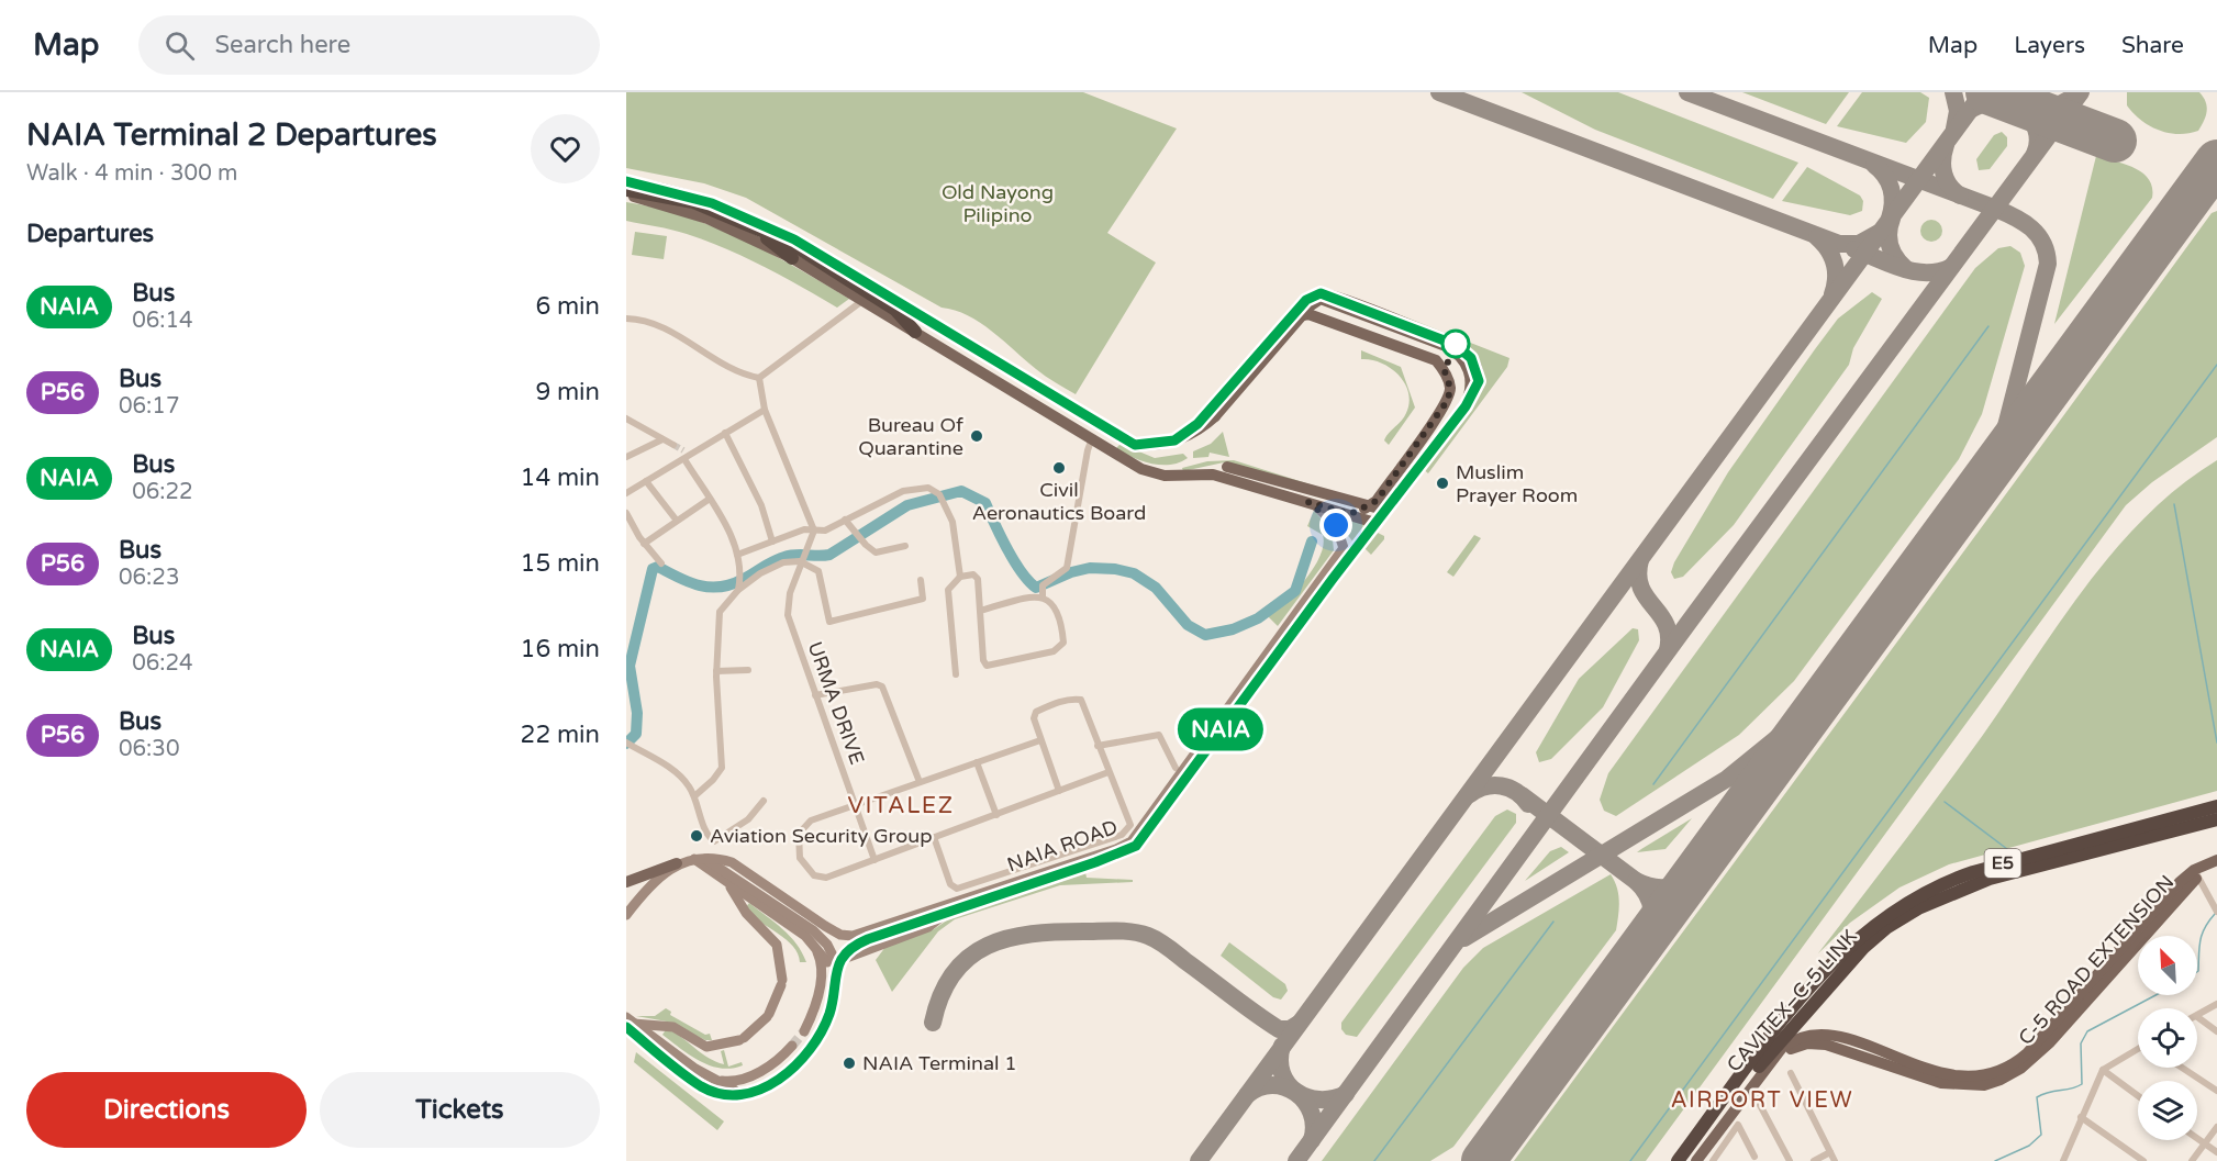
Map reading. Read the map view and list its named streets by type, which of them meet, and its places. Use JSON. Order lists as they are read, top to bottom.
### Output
{
  "streets": {
    "highway": ["E5", "CAVITEX–C-5 LINK"],
    "main road": ["NAIA ROAD", "C-5 ROAD EXTENSION"],
    "street": ["URMA DRIVE"]
  },
  "districts": ["VITALEZ", "AIRPORT VIEW"],
  "parks": ["Old Nayong Pilipino"],
  "places": [
    "Bureau Of Quarantine",
    "Civil Aeronautics Board",
    "Muslim Prayer Room",
    "Aviation Security Group",
    "NAIA Terminal 1"
  ],
  "lines": ["bus line NAIA"],
  "north": "top left",
  "page": {
    "header": "Map",
    "search": "Search here",
    "nav": ["Map", "Layers", "Share"],
    "heading": [
      ["NAIA Terminal 2 Departures", "Walk · 4 min · 300 m"],
      "Departures"
    ],
    "on_map": "NAIA",
    "list": [
      {
        "mark": "NAIA",
        "name": "Bus",
        "note": "06:14",
        "value": "6 min"
      },
      {
        "mark": "P56",
        "name": "Bus",
        "note": "06:17",
        "value": "9 min"
      },
      {
        "mark": "NAIA",
        "name": "Bus",
        "note": "06:22",
        "value": "14 min"
      },
      {
        "mark": "P56",
        "name": "Bus",
        "note": "06:23",
        "value": "15 min"
      },
      {
        "mark": "NAIA",
        "name": "Bus",
        "note": "06:24",
        "value": "16 min"
      },
      {
        "mark": "P56",
        "name": "Bus",
        "note": "06:30",
        "value": "22 min"
      }
    ],
    "buttons": ["Directions", "Tickets"]
  }
}
